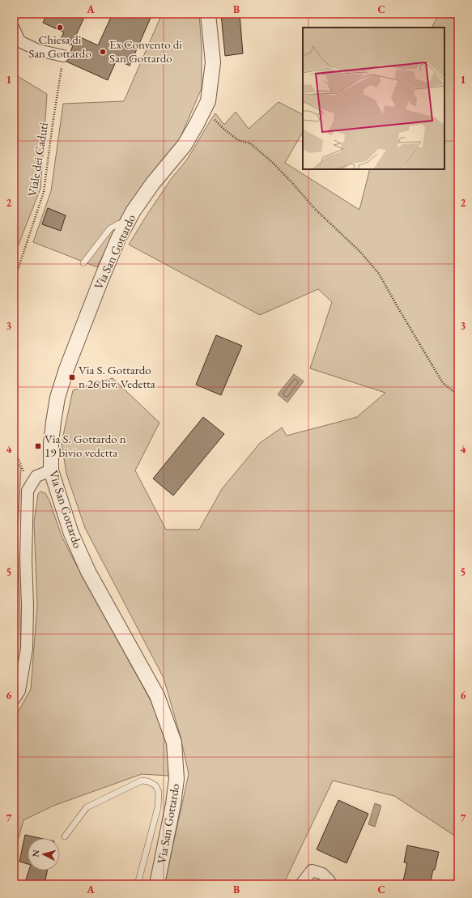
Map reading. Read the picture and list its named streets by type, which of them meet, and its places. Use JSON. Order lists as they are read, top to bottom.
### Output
{
  "streets": {
    "street": ["Via San Gottardo"],
    "path": ["Viale dei Caduti"]
  },
  "places": {
    "other": ["Chiesa di San Gottardo", "Ex Convento di San Gottardo"],
    "transit": ["Via S. Gottardo n 26 biv. Vedetta", "Via S. Gottardo n 19 bivio vedetta"]
  },
  "north": "left",
  "grid": {
    "columns": ["A", "B", "C"],
    "rows": [
      "1",
      "2",
      "3",
      "4",
      "5",
      "6",
      "7"
    ]
  }
}
